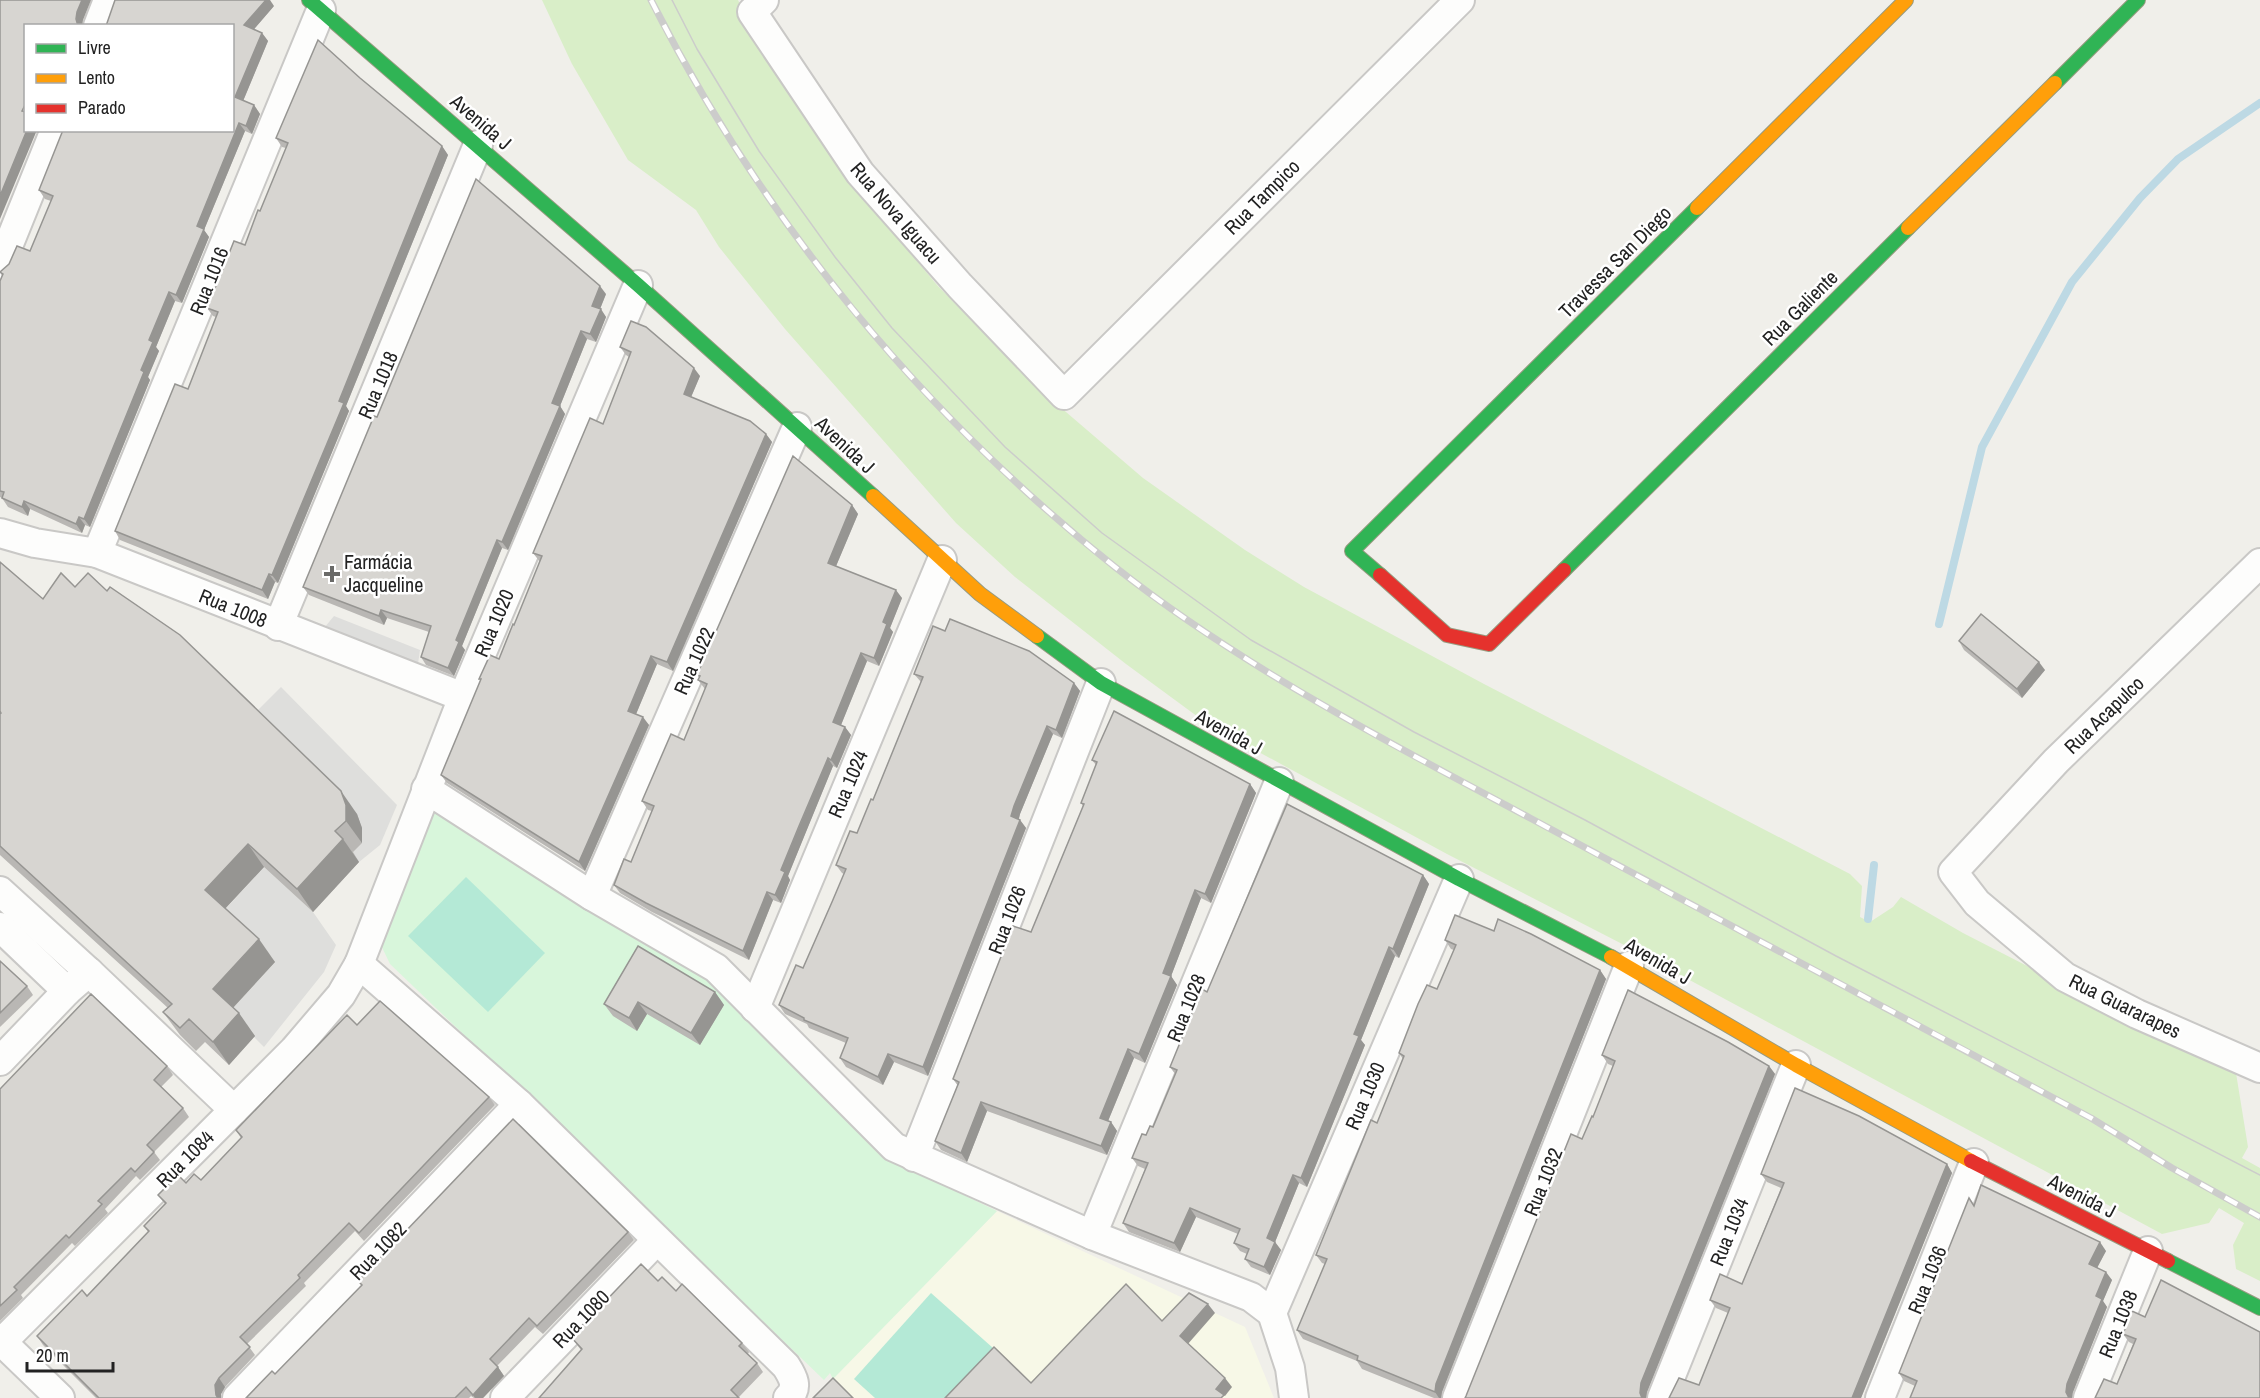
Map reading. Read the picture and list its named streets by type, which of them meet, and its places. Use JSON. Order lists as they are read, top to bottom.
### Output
{
  "streets": {
    "street": [
      "Avenida J",
      "Rua Tampico",
      "Rua Nova Iguacu",
      "Travessa San Diego",
      "Rua 1016",
      "Rua Galiente",
      "Rua 1018",
      "Rua 1008",
      "Rua 1020",
      "Rua 1022",
      "Rua Acapulco",
      "Rua 1024",
      "Rua 1026",
      "Rua Guararapes",
      "Rua 1028",
      "Rua 1030",
      "Rua 1084",
      "Rua 1032",
      "Rua 1034",
      "Rua 1082",
      "Rua 1036",
      "Rua 1080",
      "Rua 1038"
    ]
  },
  "crossings": [
    ["Avenida J", "Rua 1016"],
    ["Avenida J", "Rua 1018"],
    ["Avenida J", "Rua 1020"],
    ["Avenida J", "Rua 1022"],
    ["Avenida J", "Rua 1024"],
    ["Avenida J", "Rua 1026"],
    ["Avenida J", "Rua 1028"],
    ["Avenida J", "Rua 1030"],
    ["Avenida J", "Rua 1032"],
    ["Avenida J", "Rua 1034"],
    ["Avenida J", "Rua 1036"],
    ["Avenida J", "Rua 1038"],
    ["Rua Tampico", "Rua Nova Iguacu"],
    ["Travessa San Diego", "Rua Galiente"],
    ["Rua 1016", "Rua 1008"],
    ["Rua 1018", "Rua 1008"],
    ["Rua 1008", "Rua 1020"],
    ["Rua 1020", "Rua 1084"],
    ["Rua Acapulco", "Rua Guararapes"]
  ],
  "places": {
    "health": ["Farmácia Jacqueline"]
  },
  "legend": ["Livre", "Lento", "Parado"],
  "scale_bar": "20 m"
}
